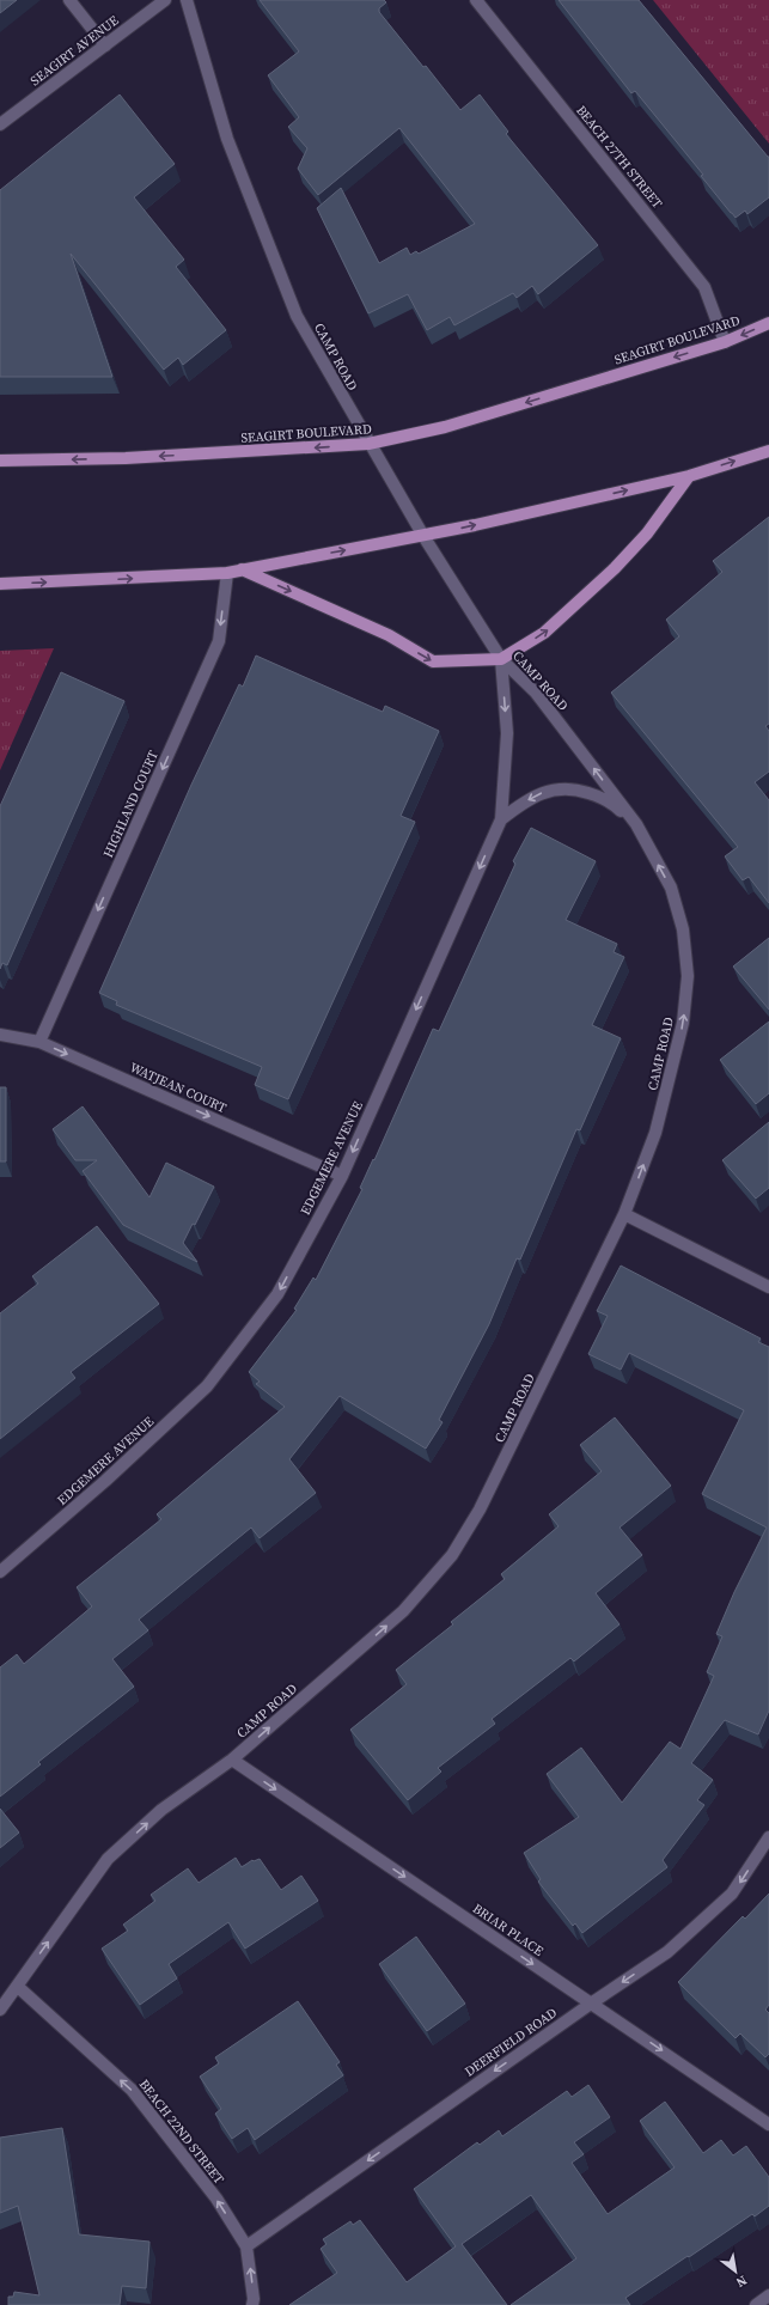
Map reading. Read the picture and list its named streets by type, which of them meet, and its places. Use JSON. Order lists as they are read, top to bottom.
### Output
{
  "streets": {
    "main road": ["SEAGIRT BOULEVARD"],
    "street": [
      "SEAGIRT AVENUE",
      "BEACH 27TH STREET",
      "CAMP ROAD",
      "HIGHLAND COURT",
      "WATJEAN COURT",
      "EDGEMERE AVENUE",
      "BRIAR PLACE",
      "DEERFIELD ROAD",
      "BEACH 22ND STREET"
    ]
  },
  "crossings": [
    ["BEACH 27TH STREET", "SEAGIRT BOULEVARD"],
    ["SEAGIRT BOULEVARD", "CAMP ROAD"],
    ["CAMP ROAD", "EDGEMERE AVENUE"],
    ["CAMP ROAD", "BRIAR PLACE"],
    ["CAMP ROAD", "BEACH 22ND STREET"],
    ["HIGHLAND COURT", "WATJEAN COURT"],
    ["WATJEAN COURT", "EDGEMERE AVENUE"],
    ["BRIAR PLACE", "DEERFIELD ROAD"],
    ["DEERFIELD ROAD", "BEACH 22ND STREET"]
  ],
  "one_way": [
    "SEAGIRT BOULEVARD",
    "CAMP ROAD",
    "HIGHLAND COURT",
    "WATJEAN COURT",
    "EDGEMERE AVENUE",
    "BRIAR PLACE",
    "DEERFIELD ROAD",
    "BEACH 22ND STREET"
  ],
  "north": "bottom right"
}
